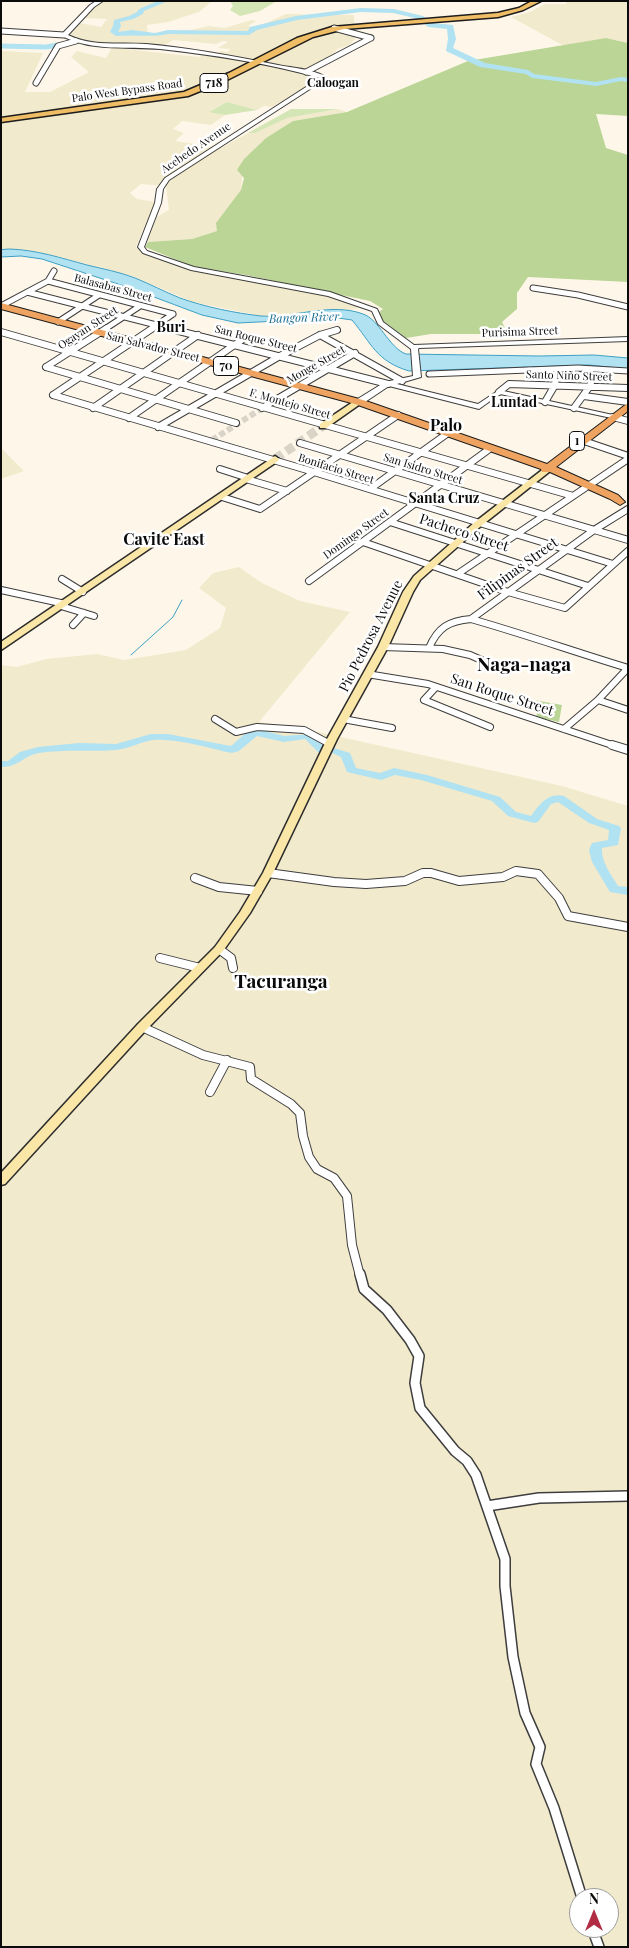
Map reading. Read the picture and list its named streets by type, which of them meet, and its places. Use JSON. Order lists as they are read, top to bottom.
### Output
{
  "streets": {
    "highway": ["San Salvador Street", "70", "1"],
    "main road": ["718", "Palo West Bypass Road", "Pio Pedrosa Avenue"],
    "street": [
      "Acebedo Avenue",
      "Balasabas Street",
      "Ogayan Street",
      "Purisima Street",
      "San Roque Street",
      "Monge Street",
      "Santo Niño Street",
      "F. Montejo Street",
      "Bonifacio Street",
      "San Isidro Street",
      "Pacheco Street",
      "Domingo Street",
      "Filipinas Street"
    ]
  },
  "crossings": [
    ["Palo West Bypass Road", "Acebedo Avenue"],
    ["Acebedo Avenue", "Purisima Street"],
    ["Balasabas Street", "Ogayan Street"],
    ["Balasabas Street", "San Roque Street"],
    ["Ogayan Street", "San Roque Street"],
    ["Ogayan Street", "San Salvador Street"],
    ["Ogayan Street", "F. Montejo Street"],
    ["Ogayan Street", "Bonifacio Street"],
    ["San Roque Street", "Monge Street"],
    ["San Roque Street", "Santo Niño Street"],
    ["San Roque Street", "Pio Pedrosa Avenue"],
    ["San Salvador Street", "Monge Street"],
    ["San Salvador Street", "1"],
    ["San Salvador Street", "Domingo Street"],
    ["San Salvador Street", "Filipinas Street"],
    ["San Salvador Street", "Pio Pedrosa Avenue"],
    ["Monge Street", "F. Montejo Street"],
    ["F. Montejo Street", "Domingo Street"],
    ["F. Montejo Street", "Pio Pedrosa Avenue"],
    ["1", "Pio Pedrosa Avenue"],
    ["Bonifacio Street", "Domingo Street"],
    ["Bonifacio Street", "Filipinas Street"],
    ["Bonifacio Street", "Pio Pedrosa Avenue"],
    ["San Isidro Street", "Domingo Street"],
    ["San Isidro Street", "Filipinas Street"],
    ["San Isidro Street", "Pio Pedrosa Avenue"],
    ["Pacheco Street", "Domingo Street"],
    ["Pacheco Street", "Filipinas Street"],
    ["Pacheco Street", "Pio Pedrosa Avenue"]
  ],
  "districts": [
    "Caloogan",
    "Buri",
    "Luntad",
    "Palo",
    "Santa Cruz",
    "Cavite East",
    "Naga-naga",
    "Tacuranga"
  ],
  "water": ["Bangon River"],
  "north": "top"
}
